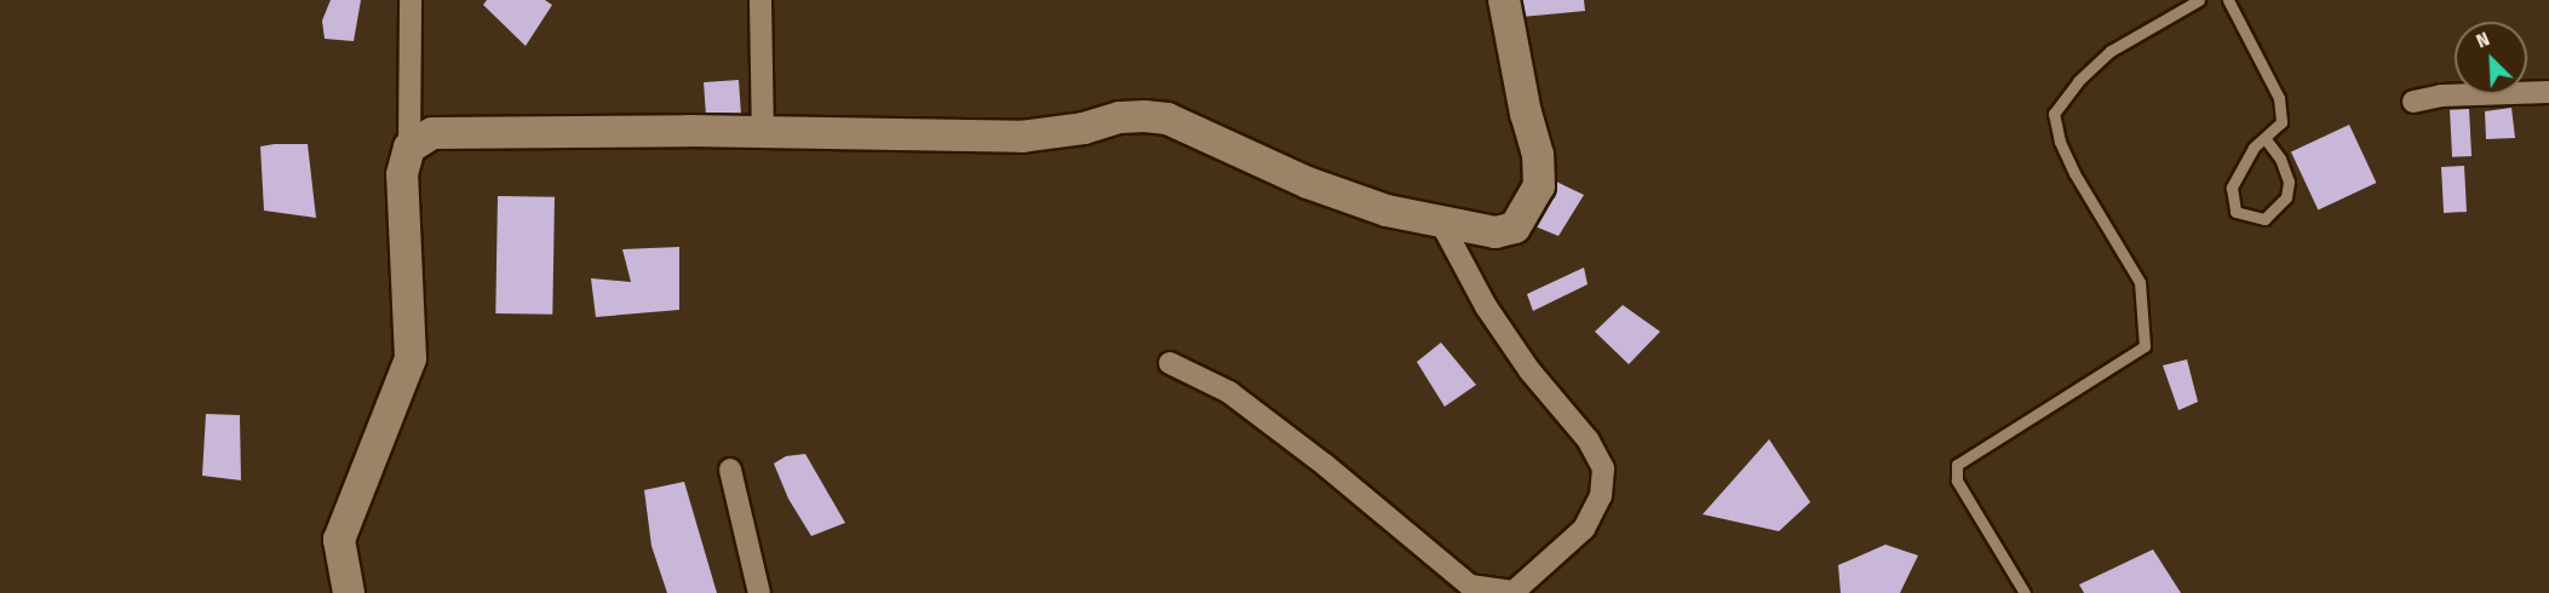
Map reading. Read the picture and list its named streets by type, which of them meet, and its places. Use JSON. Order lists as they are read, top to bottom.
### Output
{
  "north": "top left"
}
